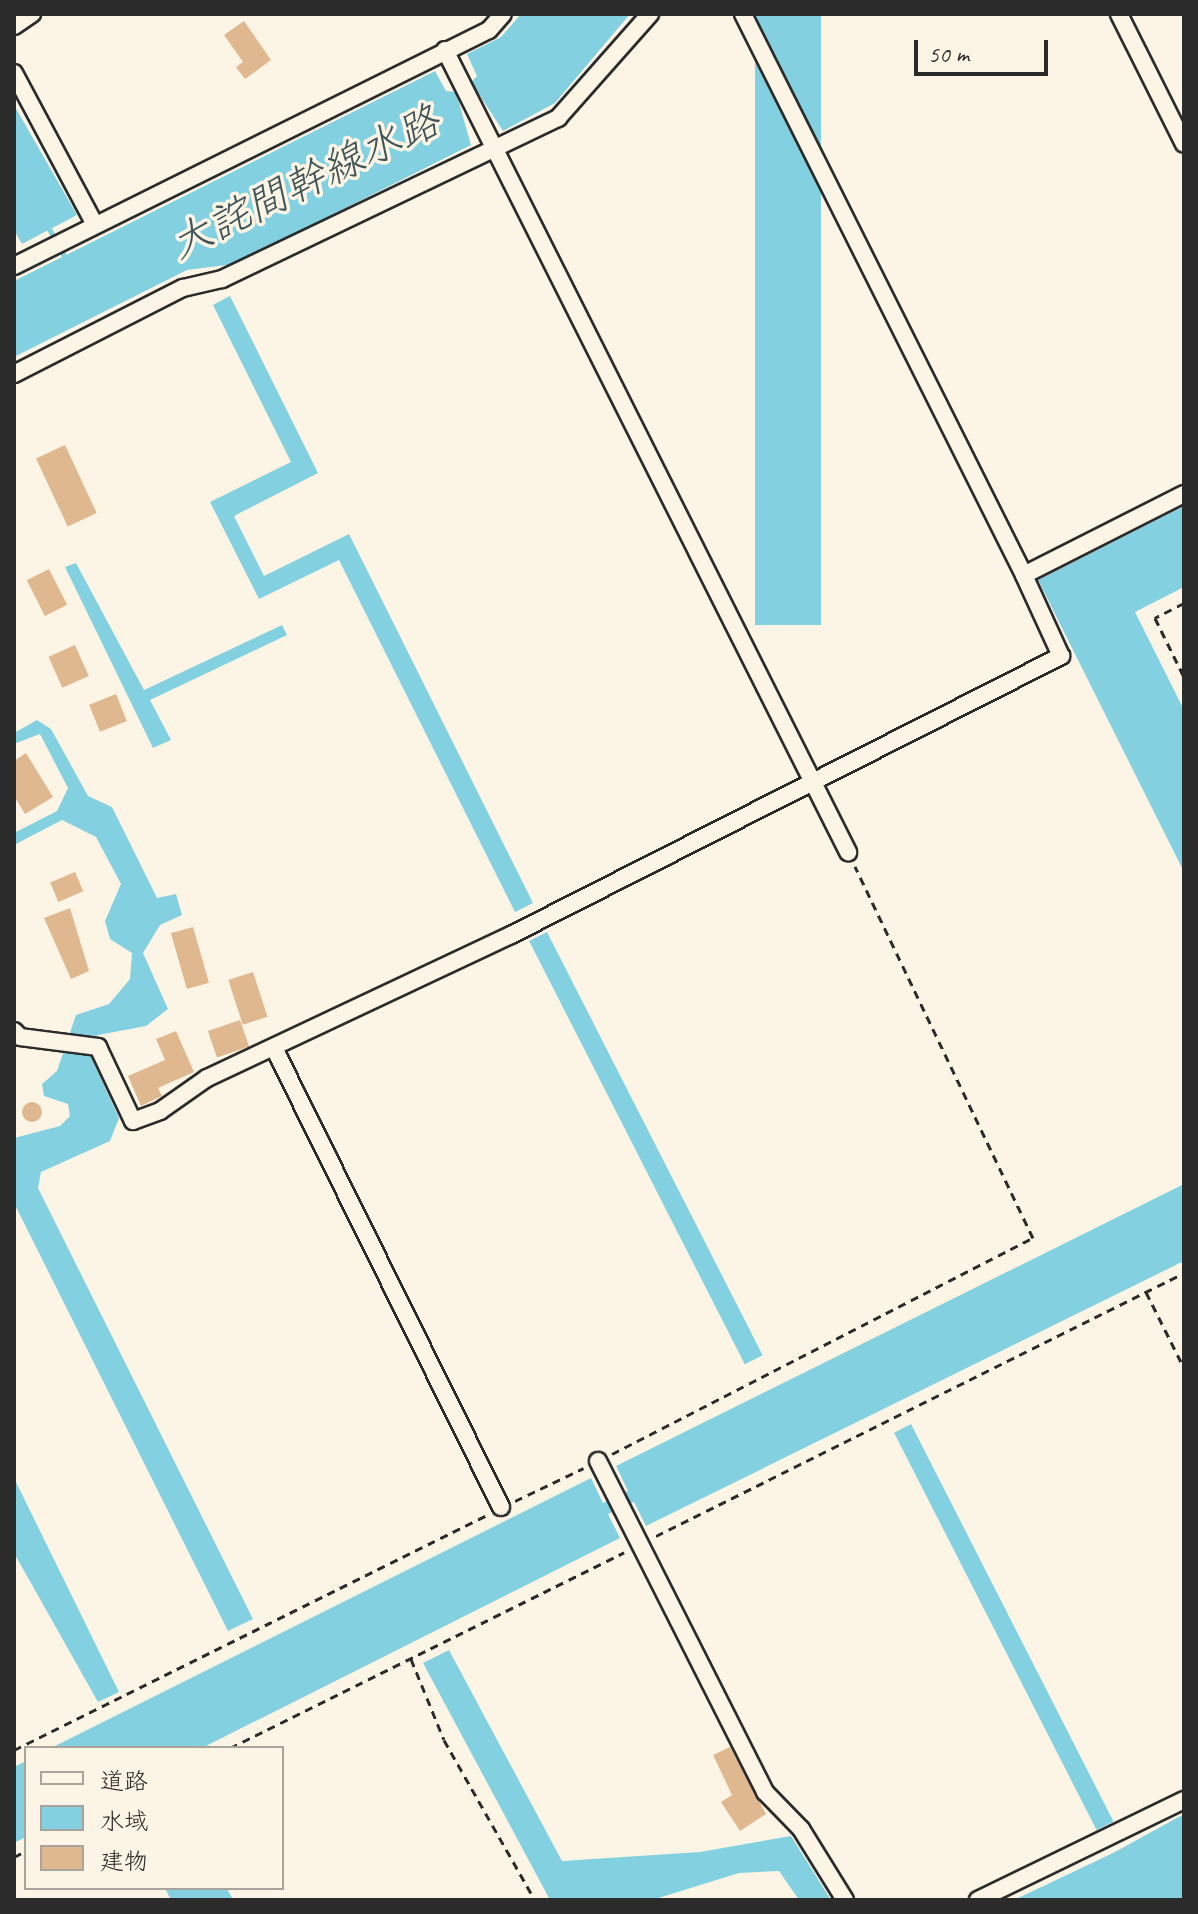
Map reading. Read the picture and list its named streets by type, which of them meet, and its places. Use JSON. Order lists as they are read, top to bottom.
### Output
{
  "water": ["大詫間幹線水路"],
  "legend": ["道路", "水域", "建物"],
  "scale_bar": "50 m"
}
